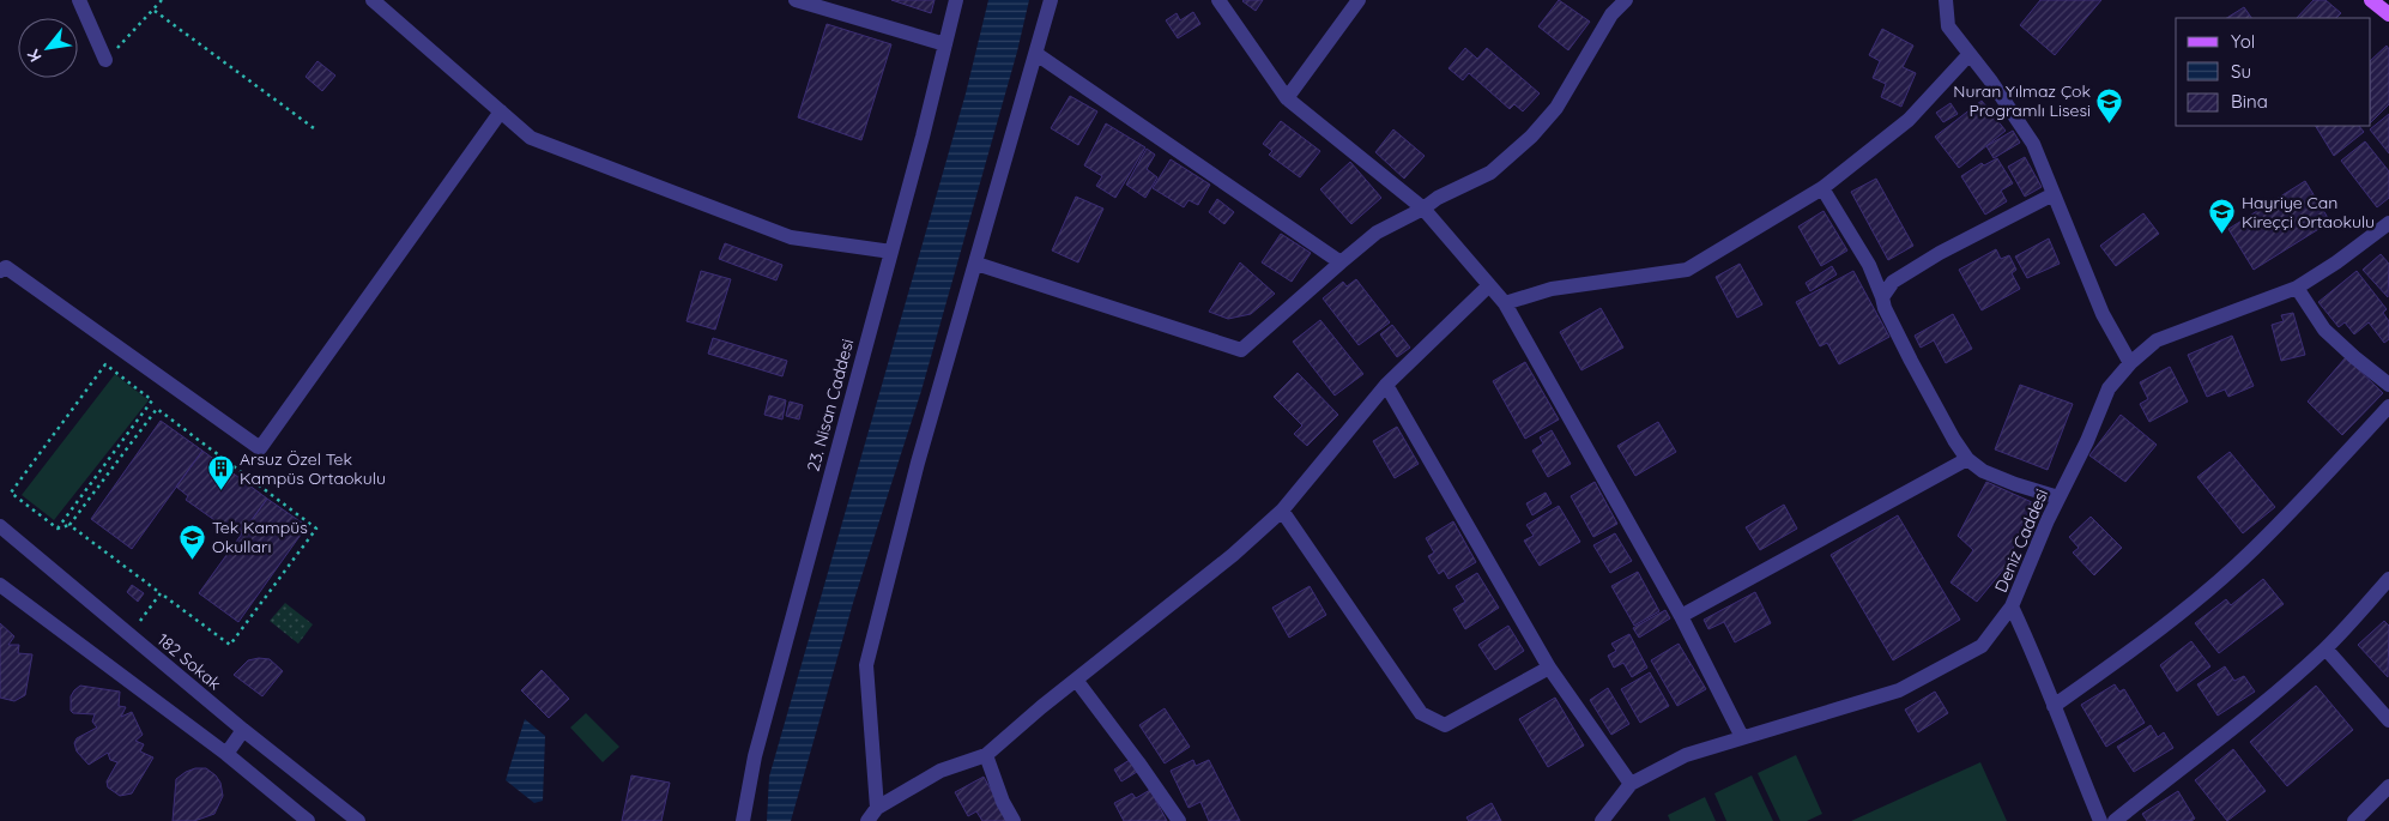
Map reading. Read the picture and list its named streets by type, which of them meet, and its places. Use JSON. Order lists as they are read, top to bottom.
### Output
{
  "streets": {
    "street": ["23. Nisan Caddesi", "Deniz Caddesi", "182 Sokak"]
  },
  "places": {
    "school or university": ["Nuran Yılmaz Çok Programlı Lisesi", "Hayriye Can Kireççi Ortaokulu", "Tek Kampüs Okulları"],
    "building": ["Arsuz Özel Tek Kampüs Ortaokulu"]
  },
  "legend": ["Yol", "Su", "Bina"],
  "north": "bottom left"
}
